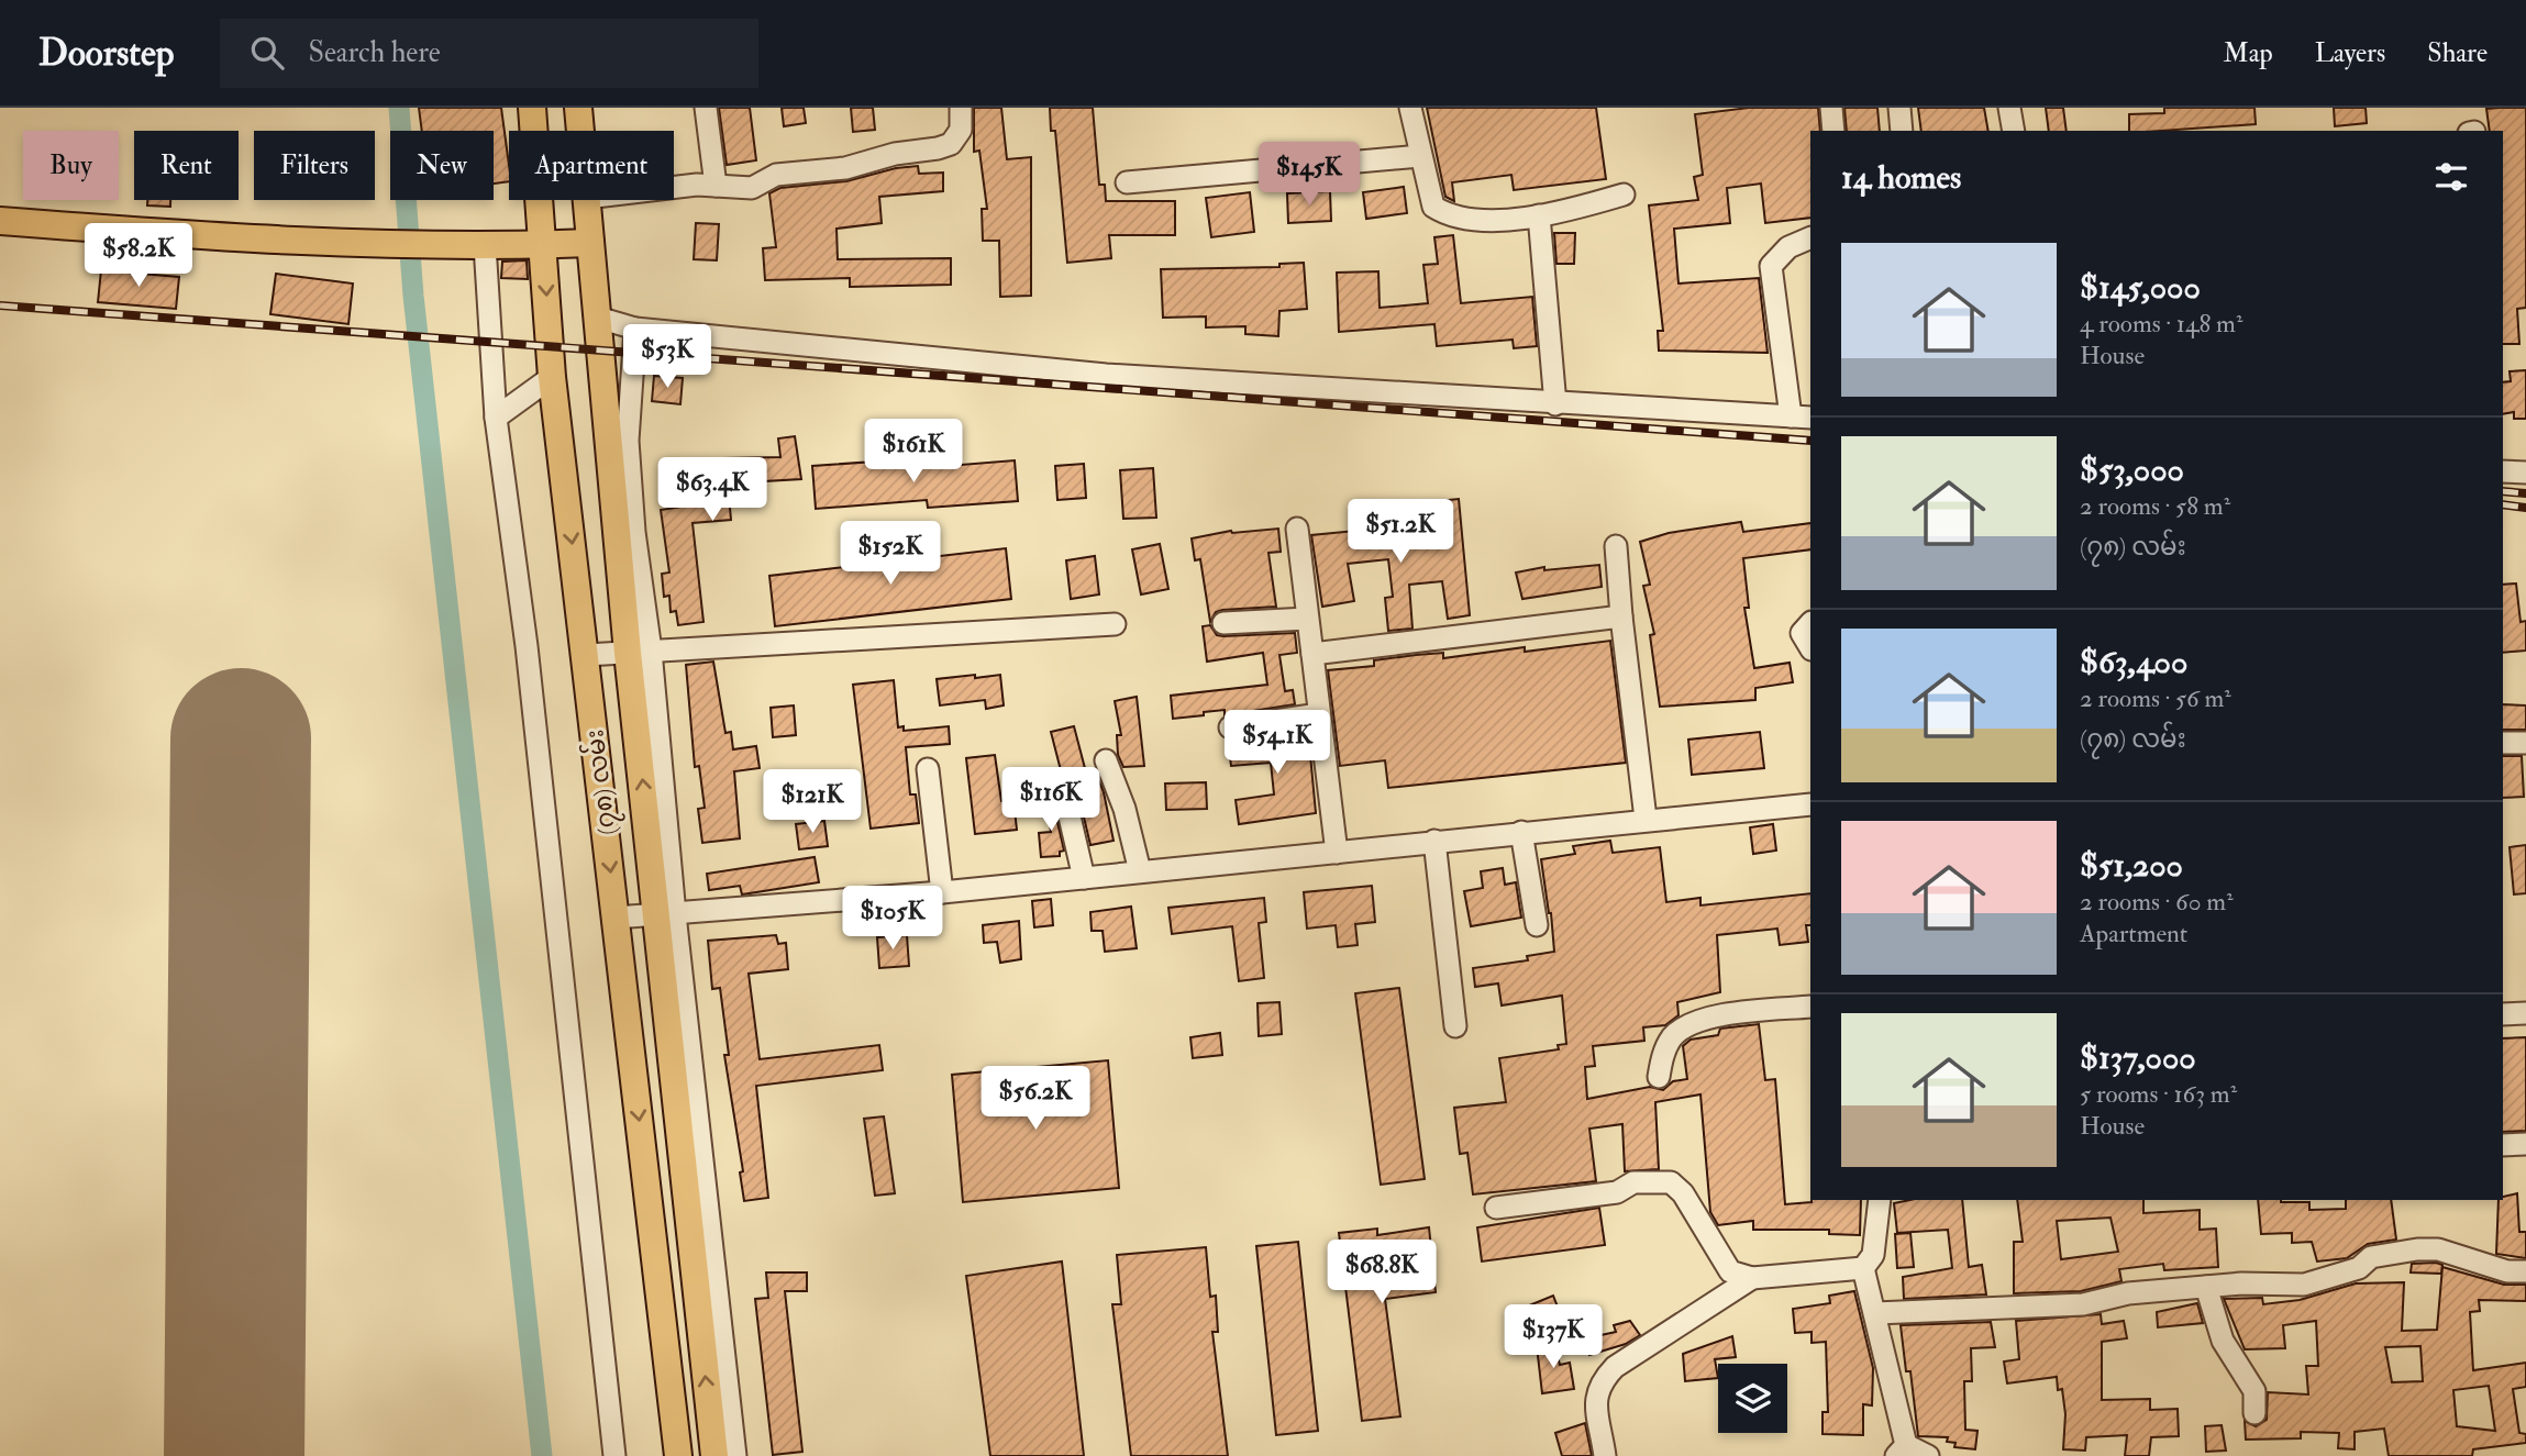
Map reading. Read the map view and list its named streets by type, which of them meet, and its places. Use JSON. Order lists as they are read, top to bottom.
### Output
{
  "streets": {
    "main road": ["(၇၈) လမ်း"]
  },
  "page": {
    "header": "Doorstep",
    "search": "Search here",
    "nav": ["Map", "Layers", "Share"],
    "chip": [
      "Buy",
      "Rent",
      "Filters",
      "New",
      "Apartment"
    ],
    "heading": "14 homes",
    "price": [
      "$145K",
      "$58.2K",
      "$53K",
      "$161K",
      "$63.4K",
      "$51.2K",
      "$152K",
      "$54.1K",
      "$116K",
      "$121K",
      "$105K",
      "$56.2K",
      "$68.8K",
      "$137K"
    ],
    "list": [
      {
        "name": "$145,000",
        "note": "4 rooms · 148 m² · House"
      },
      {
        "name": "$53,000",
        "note": "2 rooms · 58 m² · (၇၈) လမ်း"
      },
      {
        "name": "$63,400",
        "note": "2 rooms · 56 m² · (၇၈) လမ်း"
      },
      {
        "name": "$51,200",
        "note": "2 rooms · 60 m² · Apartment"
      },
      {
        "name": "$137,000",
        "note": "5 rooms · 163 m² · House"
      }
    ]
  }
}
